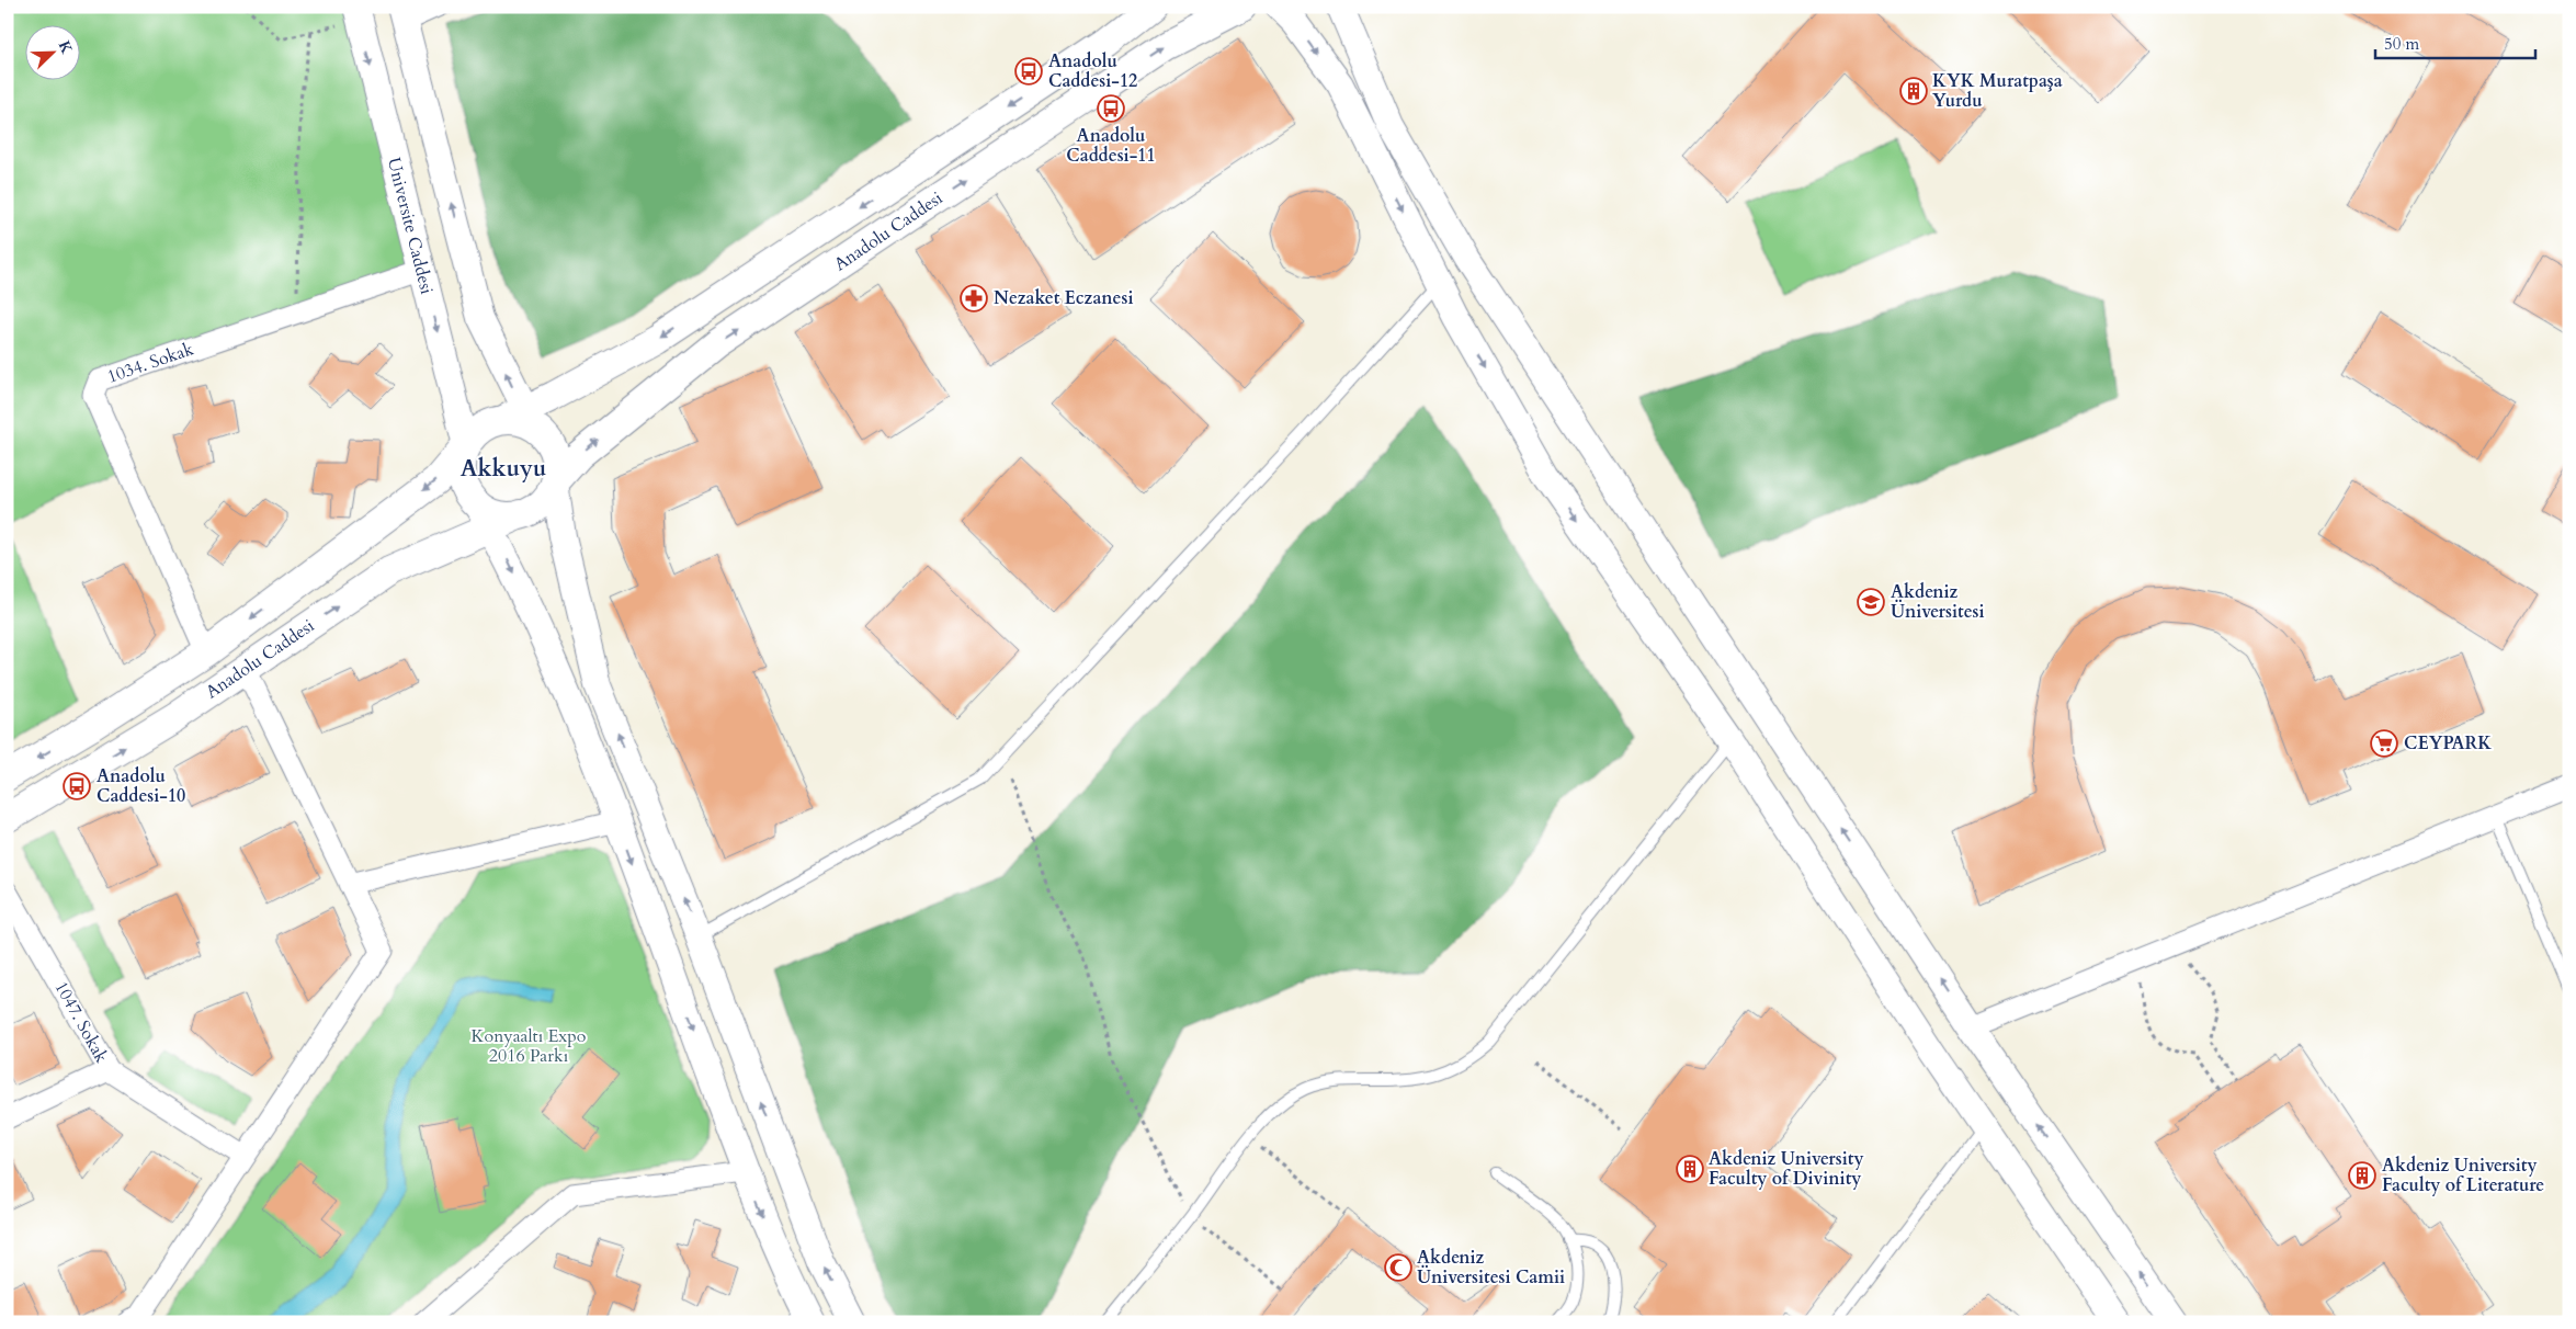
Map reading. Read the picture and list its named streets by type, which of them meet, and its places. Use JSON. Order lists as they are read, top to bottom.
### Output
{
  "streets": {
    "main road": ["Anadolu Caddesi"],
    "street": ["Universite Caddesi", "1034. Sokak", "1047. Sokak"]
  },
  "crossings": [
    ["Universite Caddesi", "Anadolu Caddesi"],
    ["Universite Caddesi", "1034. Sokak"],
    ["Anadolu Caddesi", "1034. Sokak"]
  ],
  "districts": ["Akkuyu"],
  "parks": ["Konyaaltı Expo 2016 Parkı"],
  "places": {
    "bus stop": ["Anadolu Caddesi-12", "Anadolu Caddesi-11", "Anadolu Caddesi-10"],
    "building": ["KYK Muratpaşa Yurdu", "Akdeniz University Faculty of Divinity", "Akdeniz University Faculty of Literature"],
    "pharmacy": ["Nezaket Eczanesi"],
    "school or university": ["Akdeniz Üniversitesi"],
    "supermarket": ["CEYPARK"],
    "mosque": ["Akdeniz Üniversitesi Camii"]
  },
  "scale_bar": "50 m",
  "north": "top right"
}
